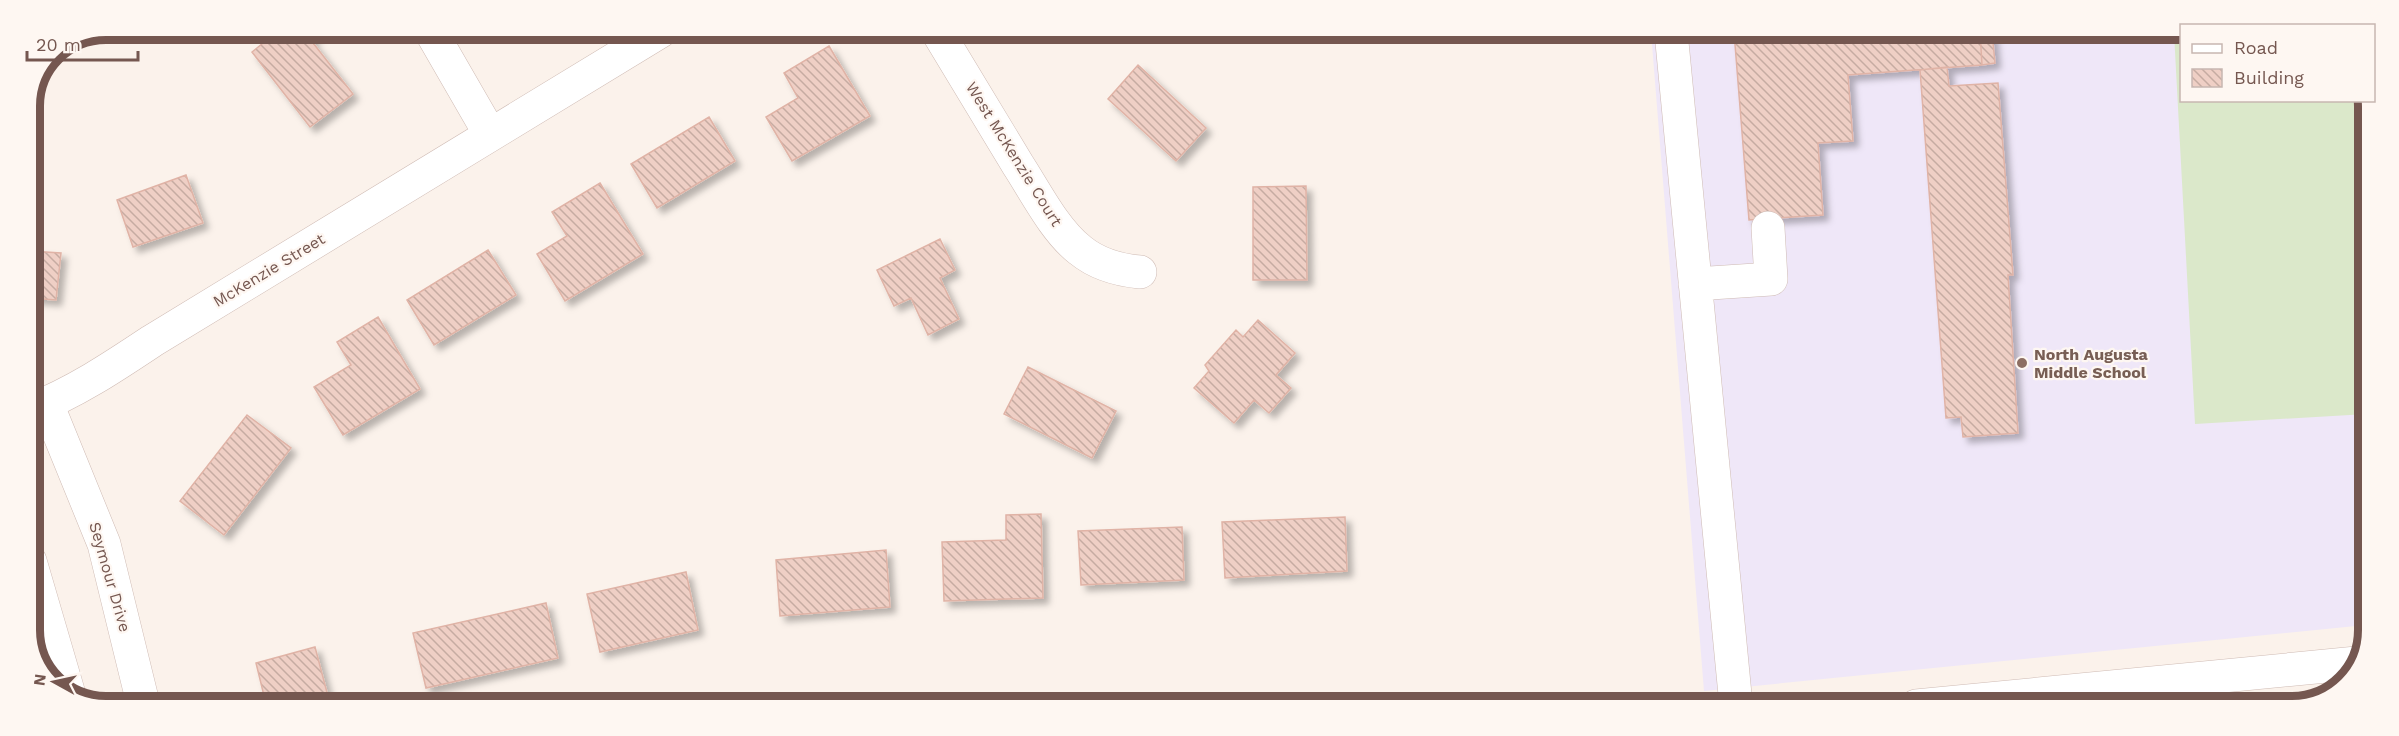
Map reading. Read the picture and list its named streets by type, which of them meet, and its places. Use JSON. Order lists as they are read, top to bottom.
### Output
{
  "streets": {
    "street": ["West McKenzie Court", "McKenzie Street", "Seymour Drive"]
  },
  "places": ["North Augusta Middle School"],
  "legend": ["Road", "Building"],
  "scale_bar": "20 m",
  "north": "left"
}
